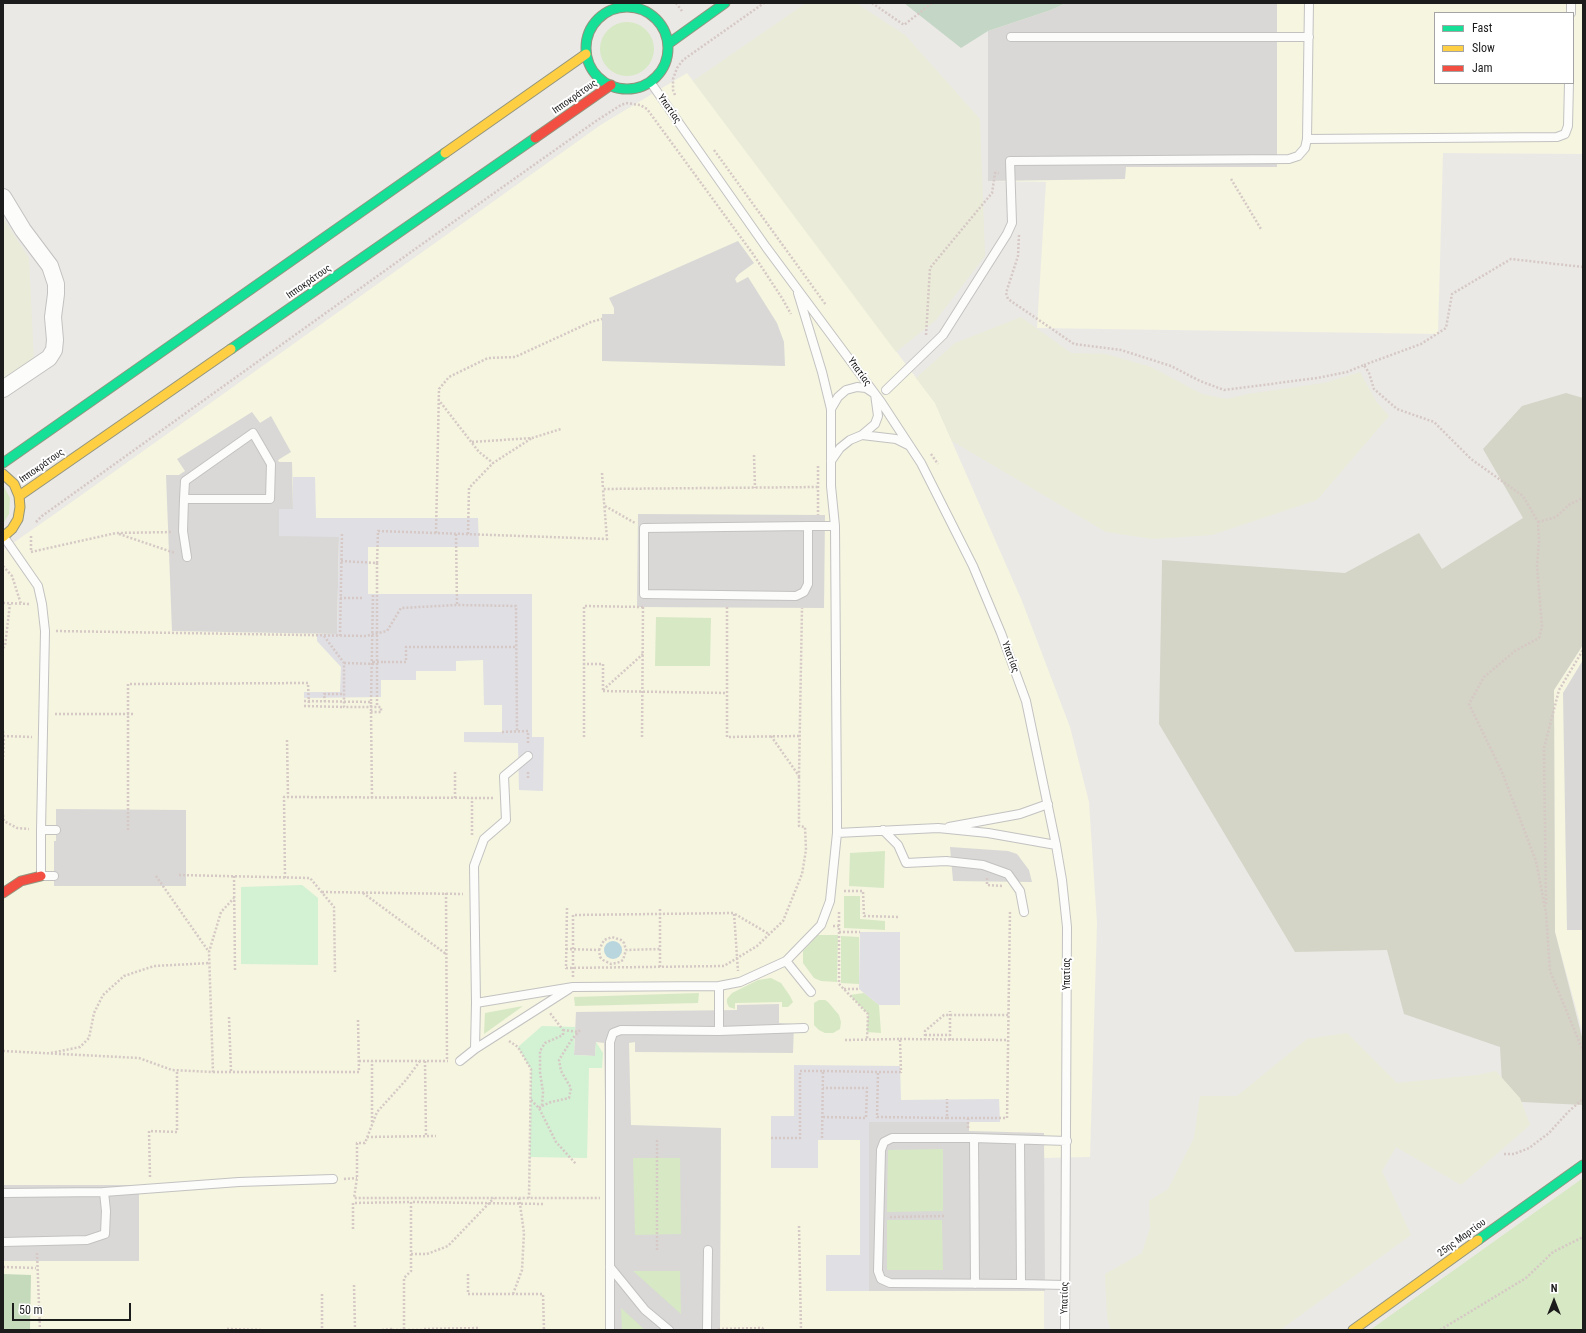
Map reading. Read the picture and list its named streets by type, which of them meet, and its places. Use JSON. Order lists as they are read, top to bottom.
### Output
{
  "streets": {
    "street": ["Ιπποκράτους", "25ης Μαρτίου"],
    "lane": ["Υπατίας"]
  },
  "crossings": [
    ["Ιπποκράτους", "Υπατίας"]
  ],
  "legend": ["Fast", "Slow", "Jam"],
  "scale_bar": "50 m",
  "north": "top"
}
